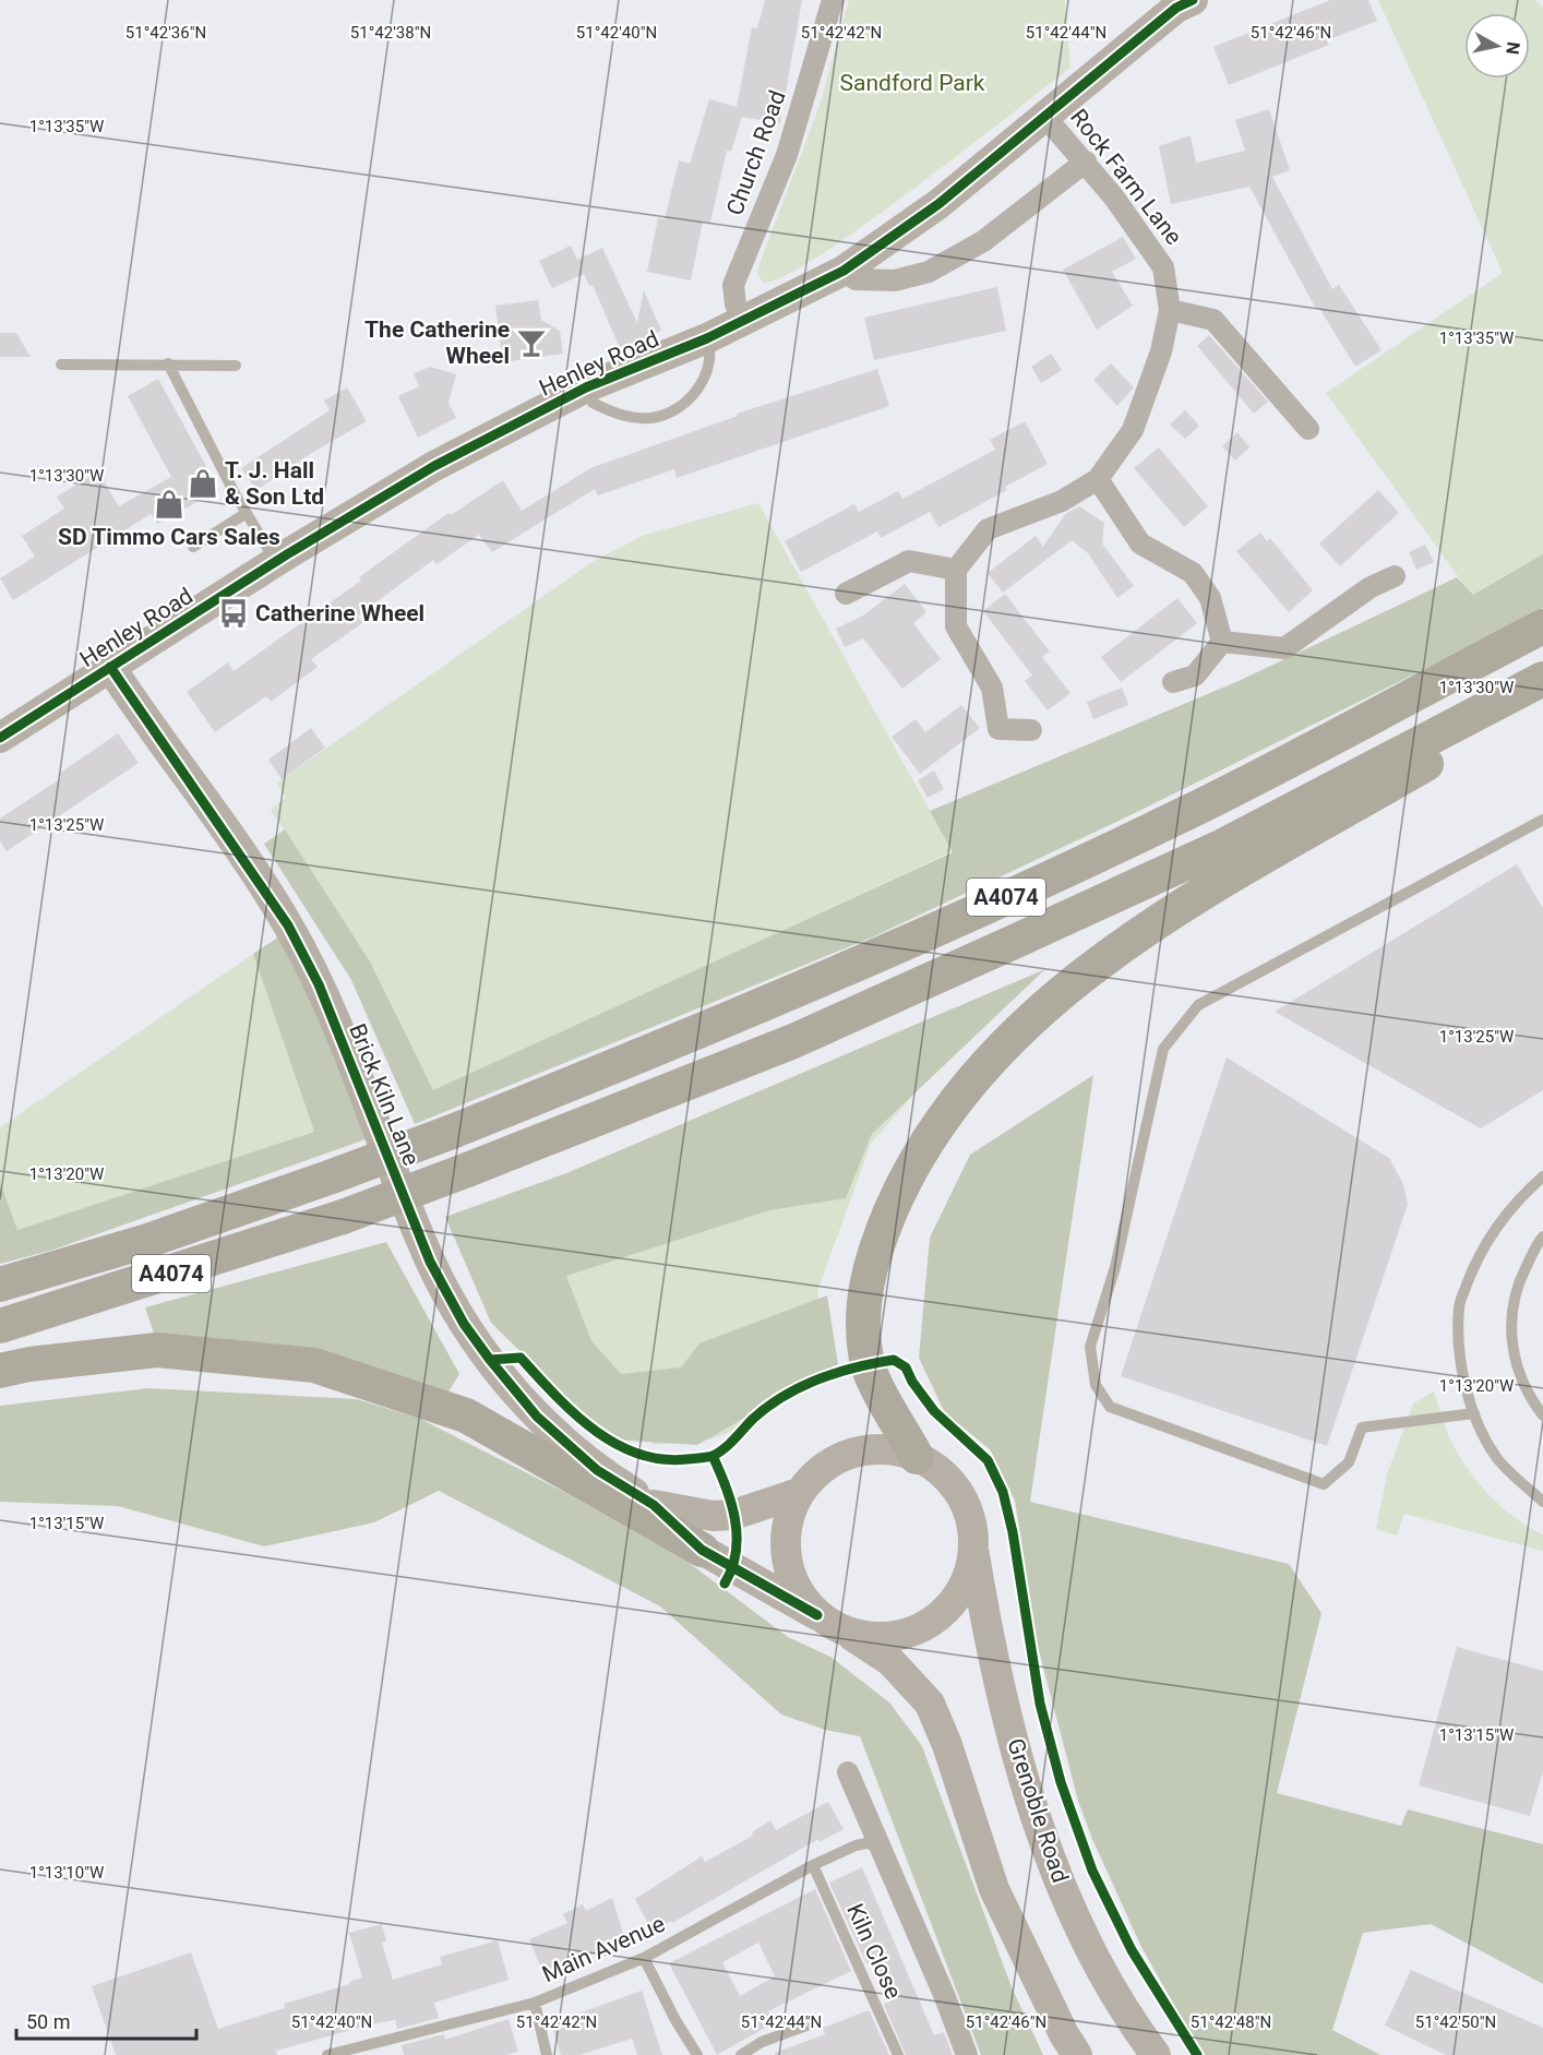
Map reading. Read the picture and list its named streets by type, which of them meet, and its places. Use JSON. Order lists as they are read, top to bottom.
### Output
{
  "streets": {
    "main road": ["A4074"],
    "street": [
      "Church Road",
      "Rock Farm Lane",
      "Henley Road",
      "Brick Kiln Lane",
      "Grenoble Road"
    ],
    "lane": ["Main Avenue", "Kiln Close"]
  },
  "crossings": [
    ["Church Road", "Henley Road"],
    ["Rock Farm Lane", "Henley Road"],
    ["Henley Road", "Brick Kiln Lane"],
    ["Brick Kiln Lane", "Grenoble Road"],
    ["Main Avenue", "Kiln Close"]
  ],
  "parks": ["Sandford Park"],
  "places": {
    "bar": ["The Catherine Wheel"],
    "shop": ["T. J. Hall & Son Ltd", "SD Timmo Cars Sales"],
    "bus stop": ["Catherine Wheel"]
  },
  "scale_bar": "50 m",
  "north": "right",
  "coordinates": [
    "51°42'36\"N",
    "51°42'38\"N",
    "51°42'40\"N",
    "51°42'42\"N",
    "51°42'44\"N",
    "51°42'46\"N",
    "1°13'35\"W",
    "1°13'30\"W",
    "1°13'25\"W",
    "1°13'20\"W",
    "1°13'15\"W",
    "1°13'10\"W",
    "51°42'48\"N",
    "51°42'50\"N"
  ]
}
